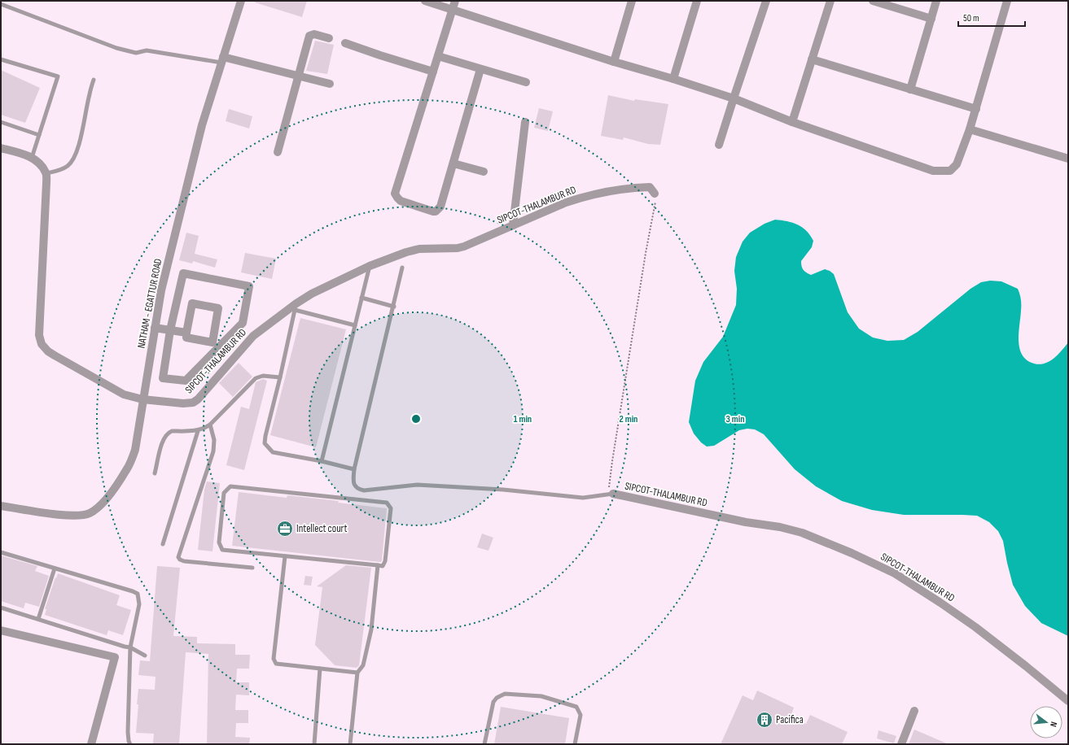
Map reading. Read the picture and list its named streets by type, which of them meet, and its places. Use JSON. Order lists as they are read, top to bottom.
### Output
{
  "streets": {
    "street": ["SIPCOT-THALAMBUR RD", "NATHAM - EGATTUR ROAD"]
  },
  "crossings": [
    ["SIPCOT-THALAMBUR RD", "NATHAM - EGATTUR ROAD"]
  ],
  "places": {
    "office": ["Intellect court"],
    "building": ["Pacifica"]
  },
  "scale_bar": "50 m",
  "north": "right",
  "rings": ["1 min", "2 min", "3 min"]
}
